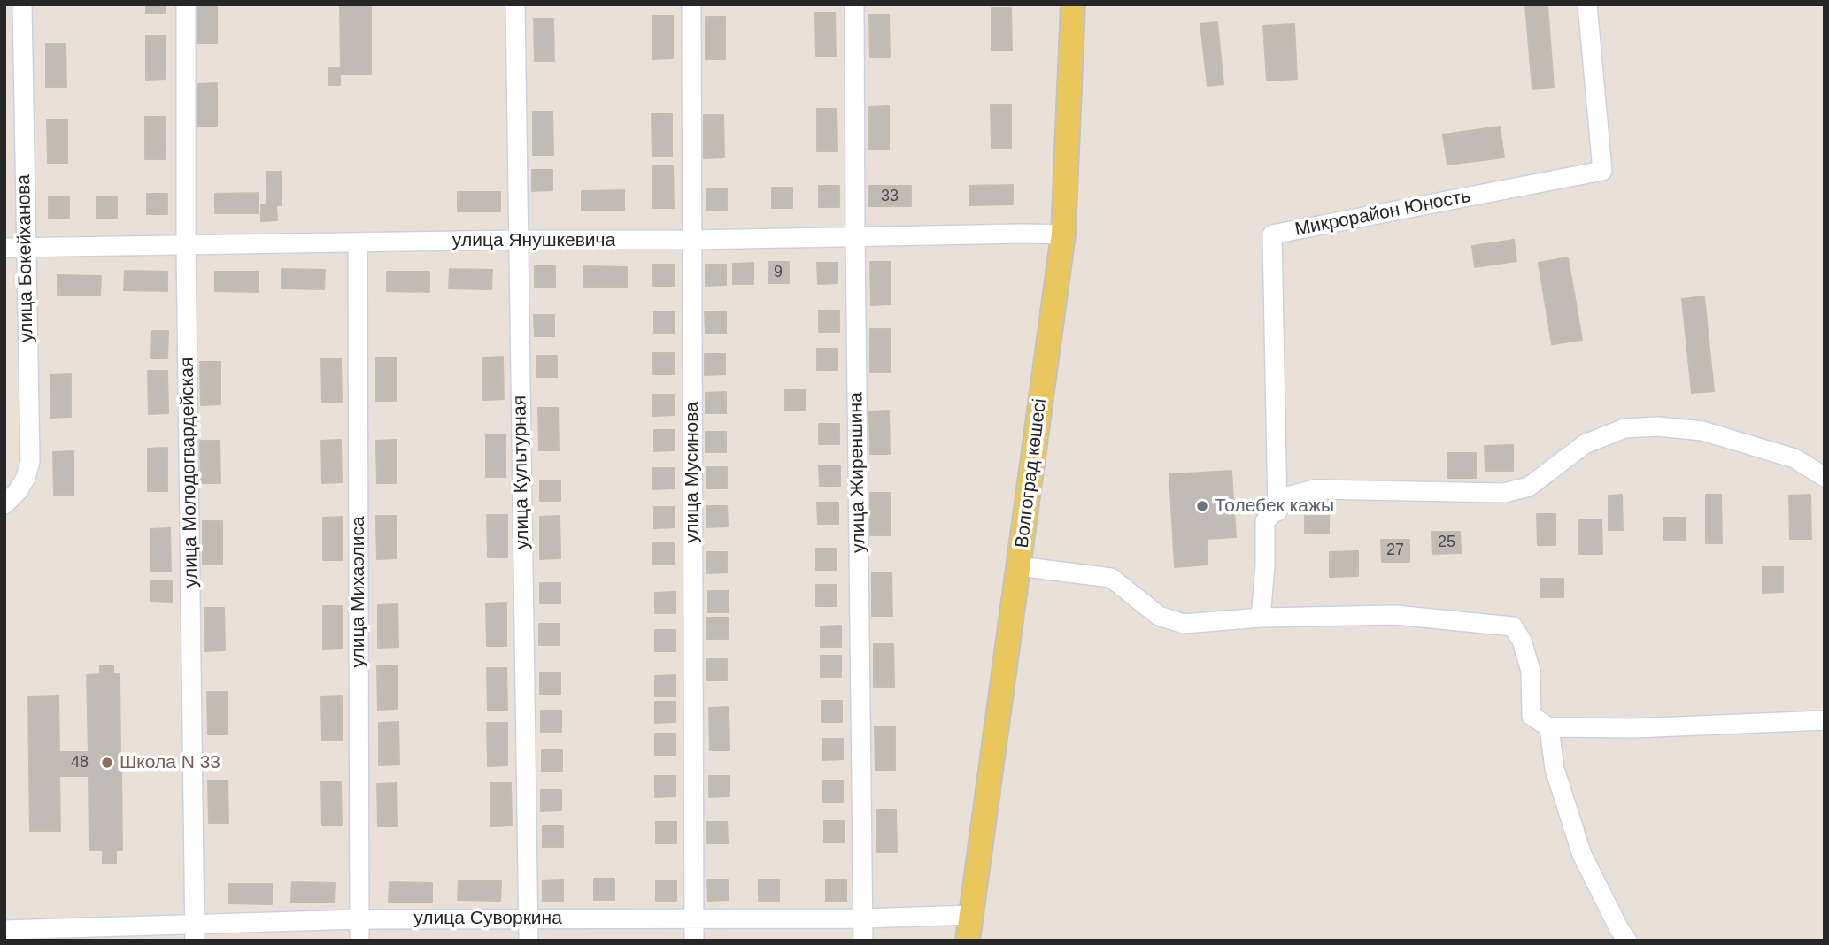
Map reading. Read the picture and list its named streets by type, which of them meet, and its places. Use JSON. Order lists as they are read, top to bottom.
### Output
{
  "streets": {
    "main road": ["Волгоград көшесі"],
    "street": [
      "Микрорайон Юность",
      "улица Янушкевича",
      "улица Бокейханова",
      "улица Молодогвардейская",
      "улица Культурная",
      "улица Мусинова",
      "улица Жиреншина",
      "улица Михаэлиса",
      "улица Суворкина"
    ]
  },
  "crossings": [
    ["улица Янушкевича", "улица Бокейханова"],
    ["улица Янушкевича", "улица Молодогвардейская"],
    ["улица Янушкевича", "улица Культурная"],
    ["улица Янушкевича", "улица Мусинова"],
    ["улица Янушкевича", "улица Жиреншина"],
    ["улица Янушкевича", "Волгоград көшесі"],
    ["улица Янушкевича", "улица Михаэлиса"],
    ["улица Молодогвардейская", "улица Суворкина"],
    ["улица Культурная", "улица Суворкина"],
    ["улица Мусинова", "улица Суворкина"],
    ["улица Жиреншина", "улица Суворкина"],
    ["Волгоград көшесі", "улица Суворкина"],
    ["улица Михаэлиса", "улица Суворкина"]
  ],
  "places": ["Толебек кажы", "Школа N 33"],
  "house_numbers": [
    "33",
    "9",
    "25",
    "27",
    "48"
  ]
}
